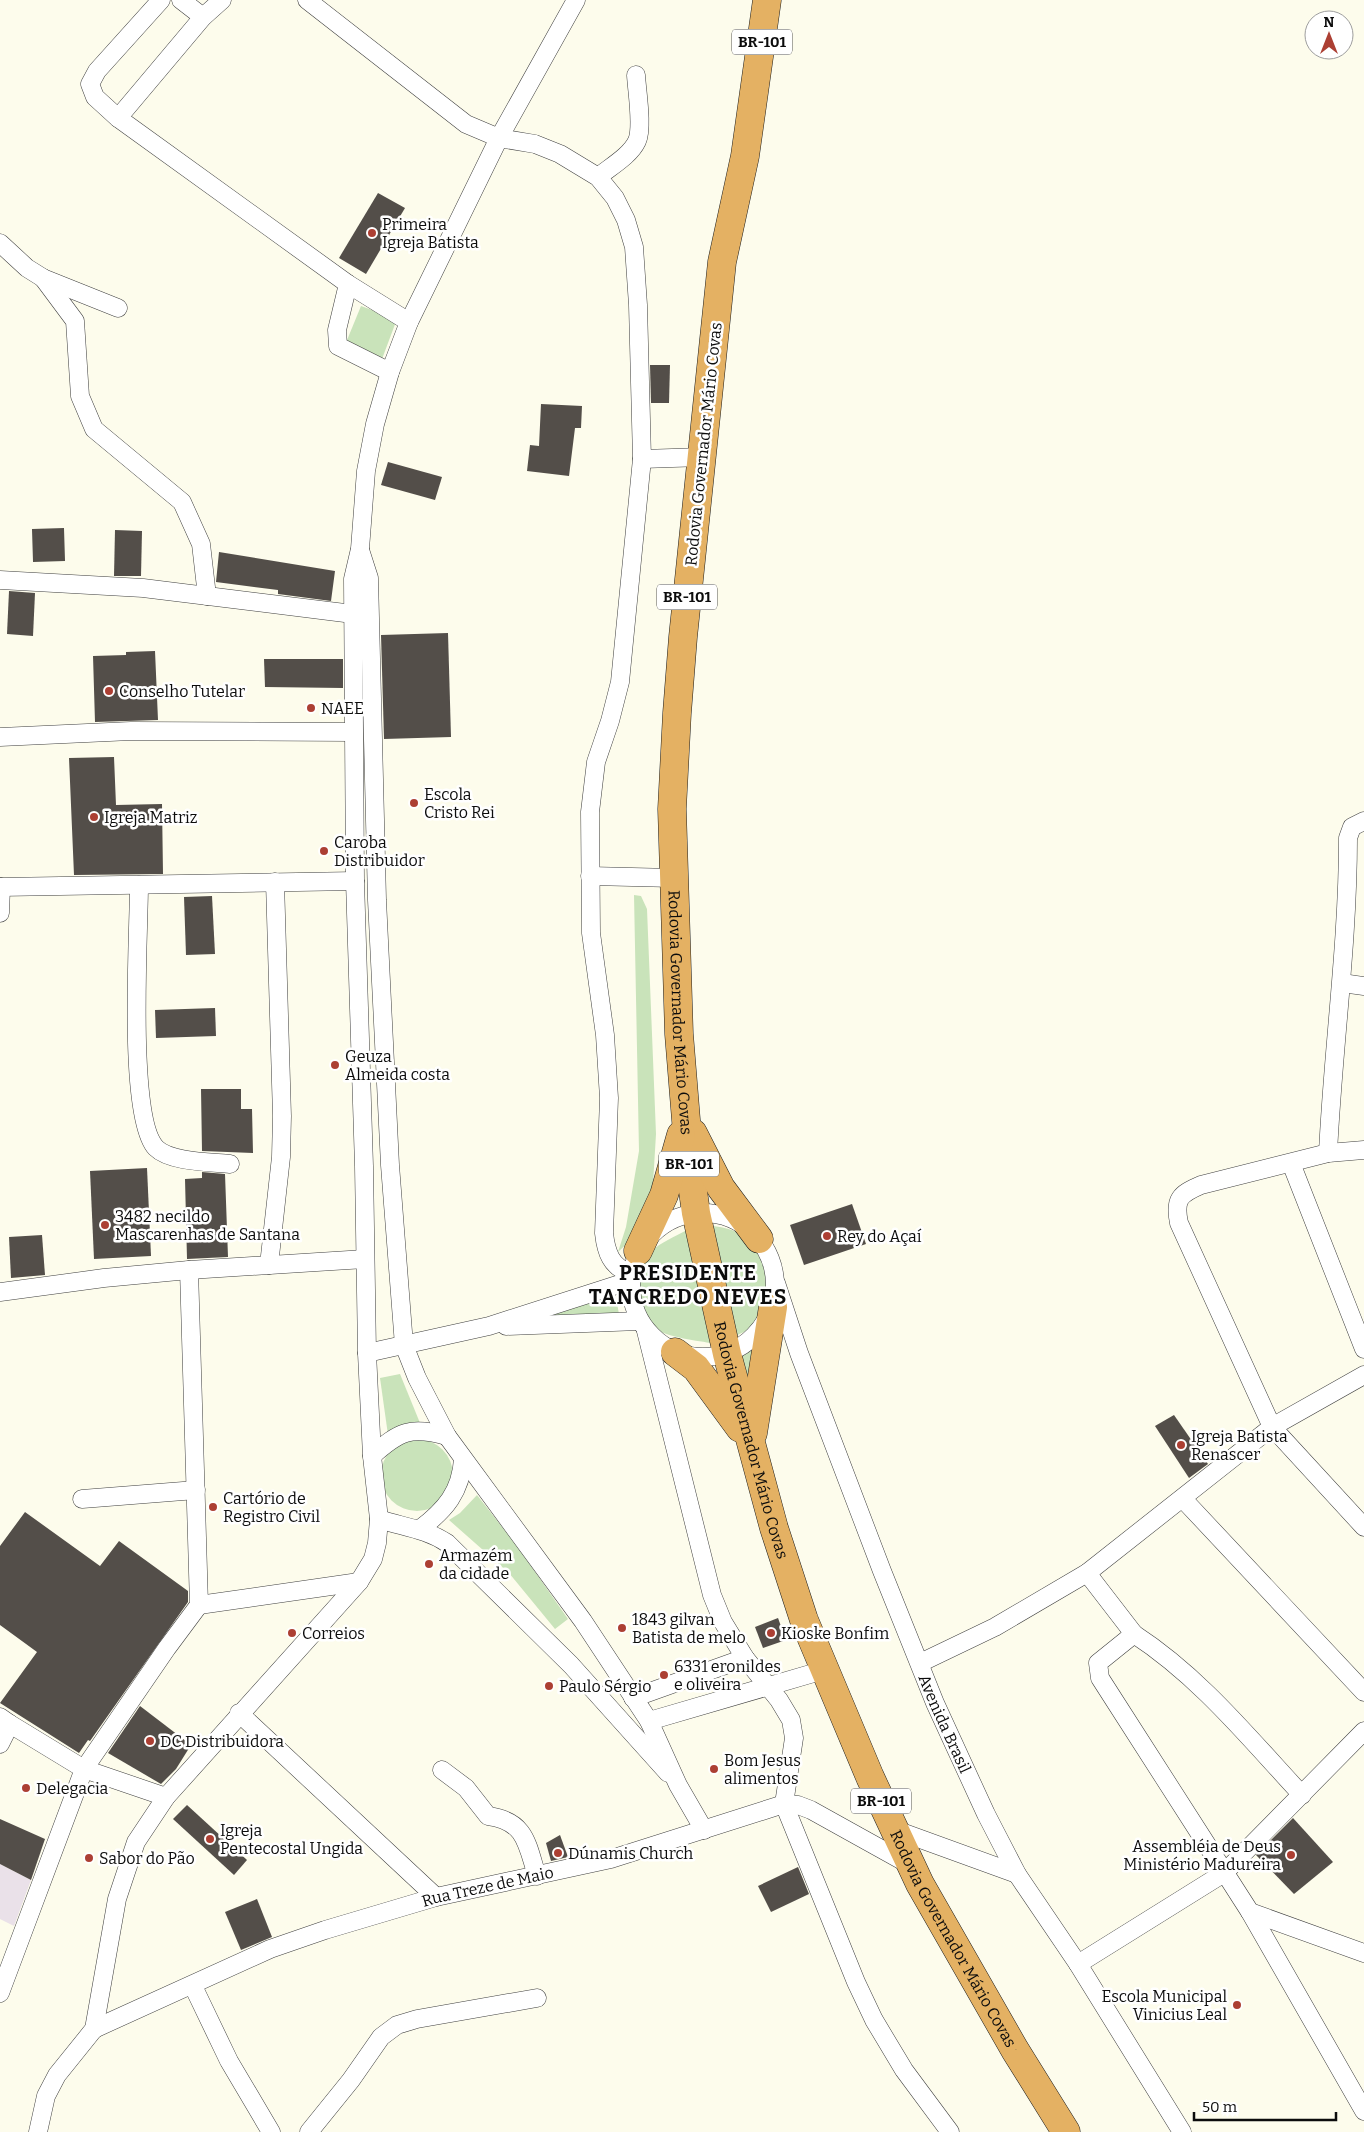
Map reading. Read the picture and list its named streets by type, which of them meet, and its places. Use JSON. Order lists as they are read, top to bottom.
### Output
{
  "streets": {
    "highway": ["BR-101", "Rodovia Governador Mário Covas"],
    "street": ["Avenida Brasil", "Rua Treze de Maio"]
  },
  "crossings": [
    ["Rodovia Governador Mário Covas", "Rua Treze de Maio"]
  ],
  "districts": ["PRESIDENTE TANCREDO NEVES"],
  "places": [
    "Primeira Igreja Batista",
    "Conselho Tutelar",
    "NAEE",
    "Escola Cristo Rei",
    "Igreja Matriz",
    "Caroba Distribuidor",
    "Geuza Almeida costa",
    "3482 necildo Mascarenhas de Santana",
    "Rey do Açaí",
    "Igreja Batista Renascer",
    "Cartório de Registro Civil",
    "Armazém da cidade",
    "1843 gilvan Batista de melo",
    "Correios",
    "Kioske Bonfim",
    "6331 eronildes e oliveira",
    "Paulo Sérgio",
    "DC Distribuidora",
    "Bom Jesus alimentos",
    "Delegacia",
    "Igreja Pentecostal Ungida",
    "Dúnamis Church",
    "Assembléia de Deus Ministério Madureira",
    "Sabor do Pão",
    "Escola Municipal Vinicius Leal"
  ],
  "scale_bar": "50 m",
  "north": "top"
}
